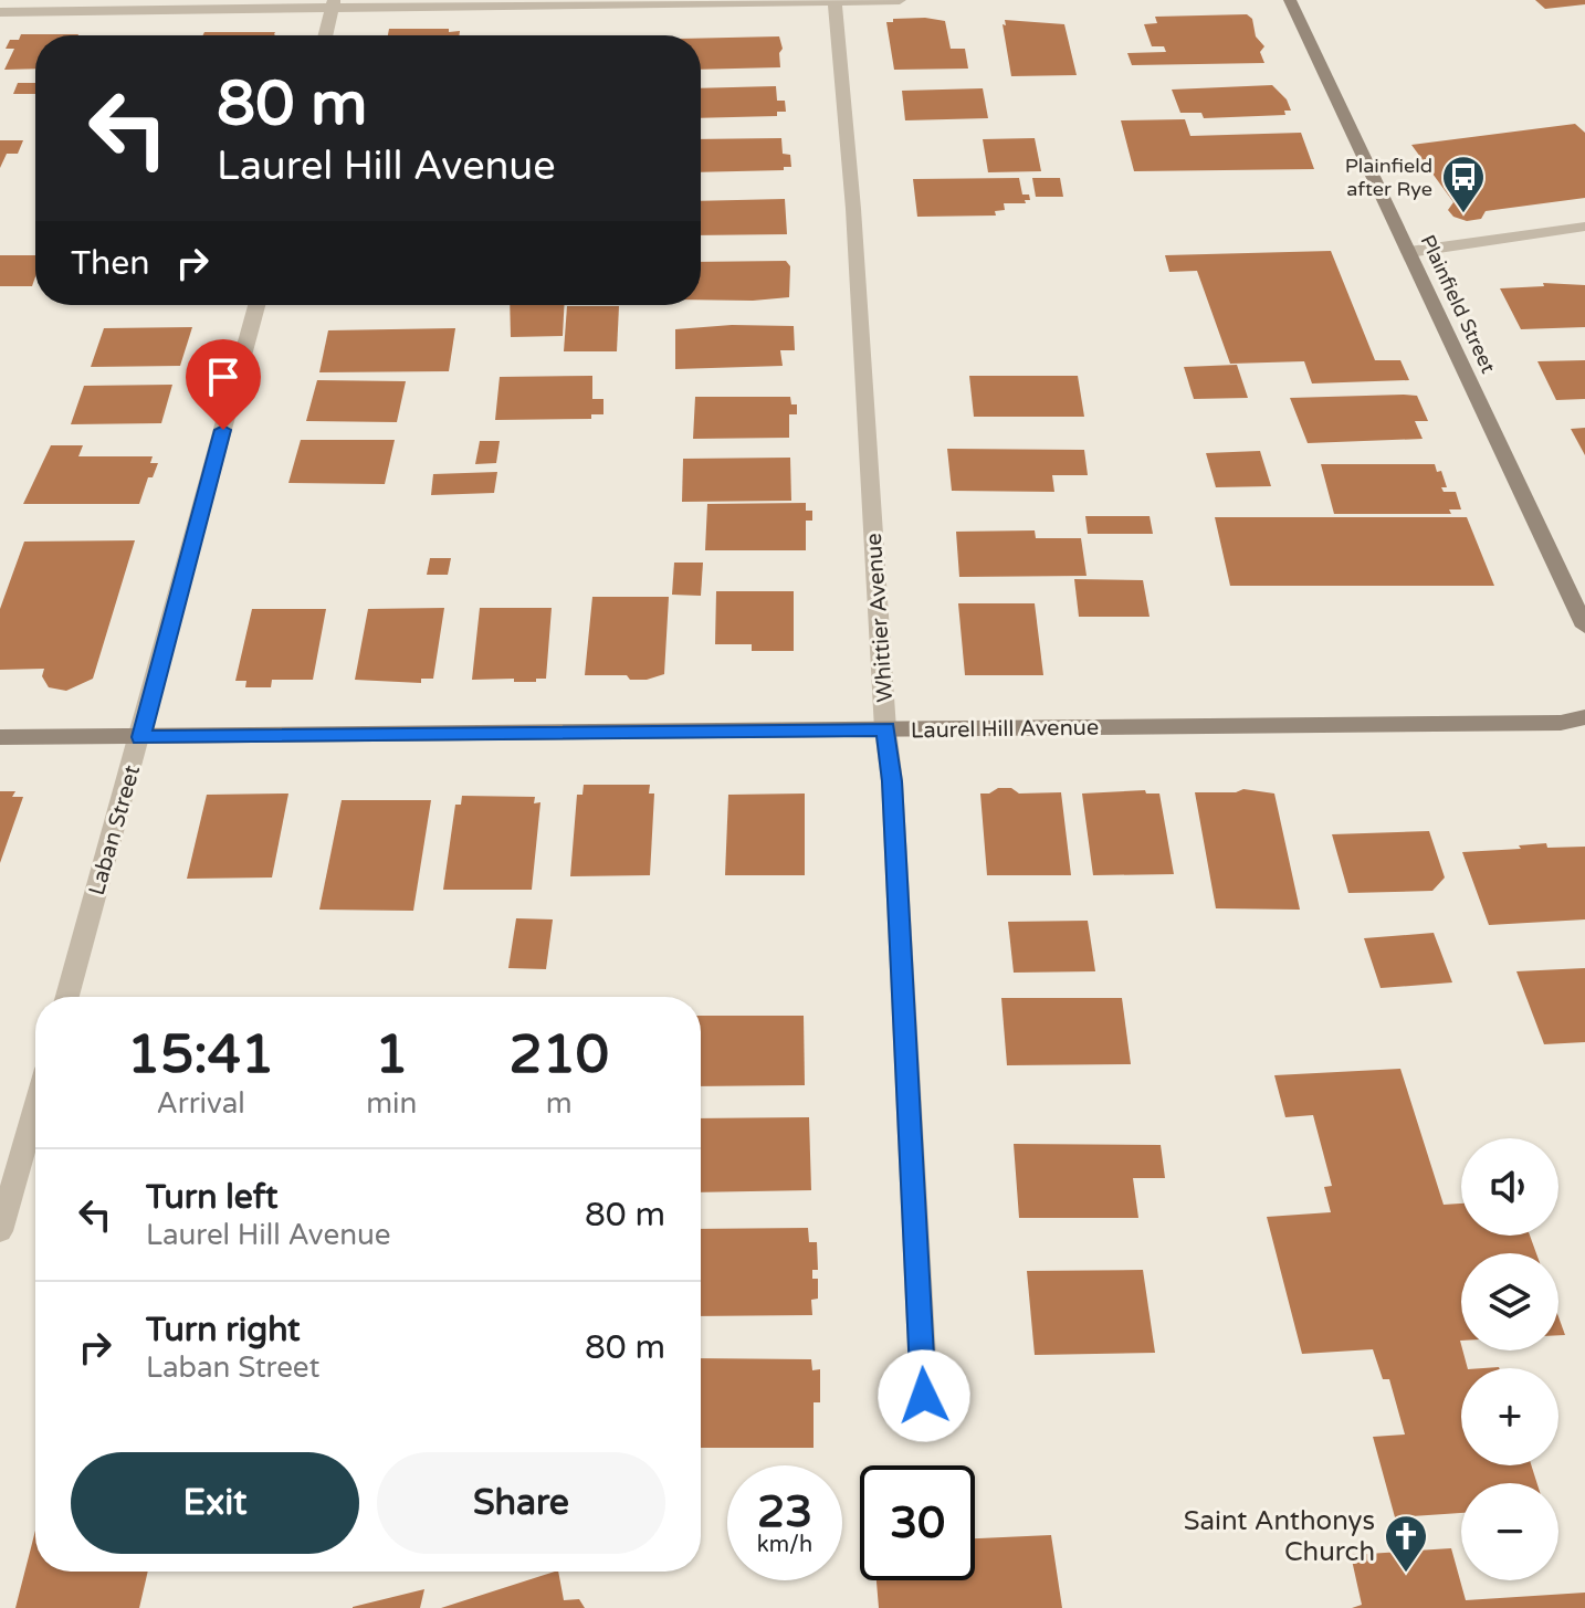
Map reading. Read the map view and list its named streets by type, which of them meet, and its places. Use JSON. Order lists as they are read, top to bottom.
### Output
{
  "streets": {
    "street": [
      "Plainfield Street",
      "Whittier Avenue",
      "Laurel Hill Avenue",
      "Laban Street"
    ]
  },
  "crossings": [
    ["Whittier Avenue", "Laurel Hill Avenue"],
    ["Laurel Hill Avenue", "Laban Street"]
  ],
  "places": {
    "bus stop": ["Plainfield after Rye"],
    "church": ["Saint Anthonys Church"]
  },
  "page": {
    "turn": ["80 m", "Laurel Hill Avenue"],
    "then": "Then",
    "eta": [
      "15:41",
      "Arrival",
      "1",
      "min",
      "210",
      "m"
    ],
    "map_buttons": ["+", "−"],
    "list": [
      {
        "name": "Turn left",
        "note": "Laurel Hill Avenue",
        "value": "80 m"
      },
      {
        "name": "Turn right",
        "note": "Laban Street",
        "value": "80 m"
      }
    ],
    "buttons": ["Exit", "Share"],
    "speed": "23 km/h",
    "limit": "30"
  }
}
